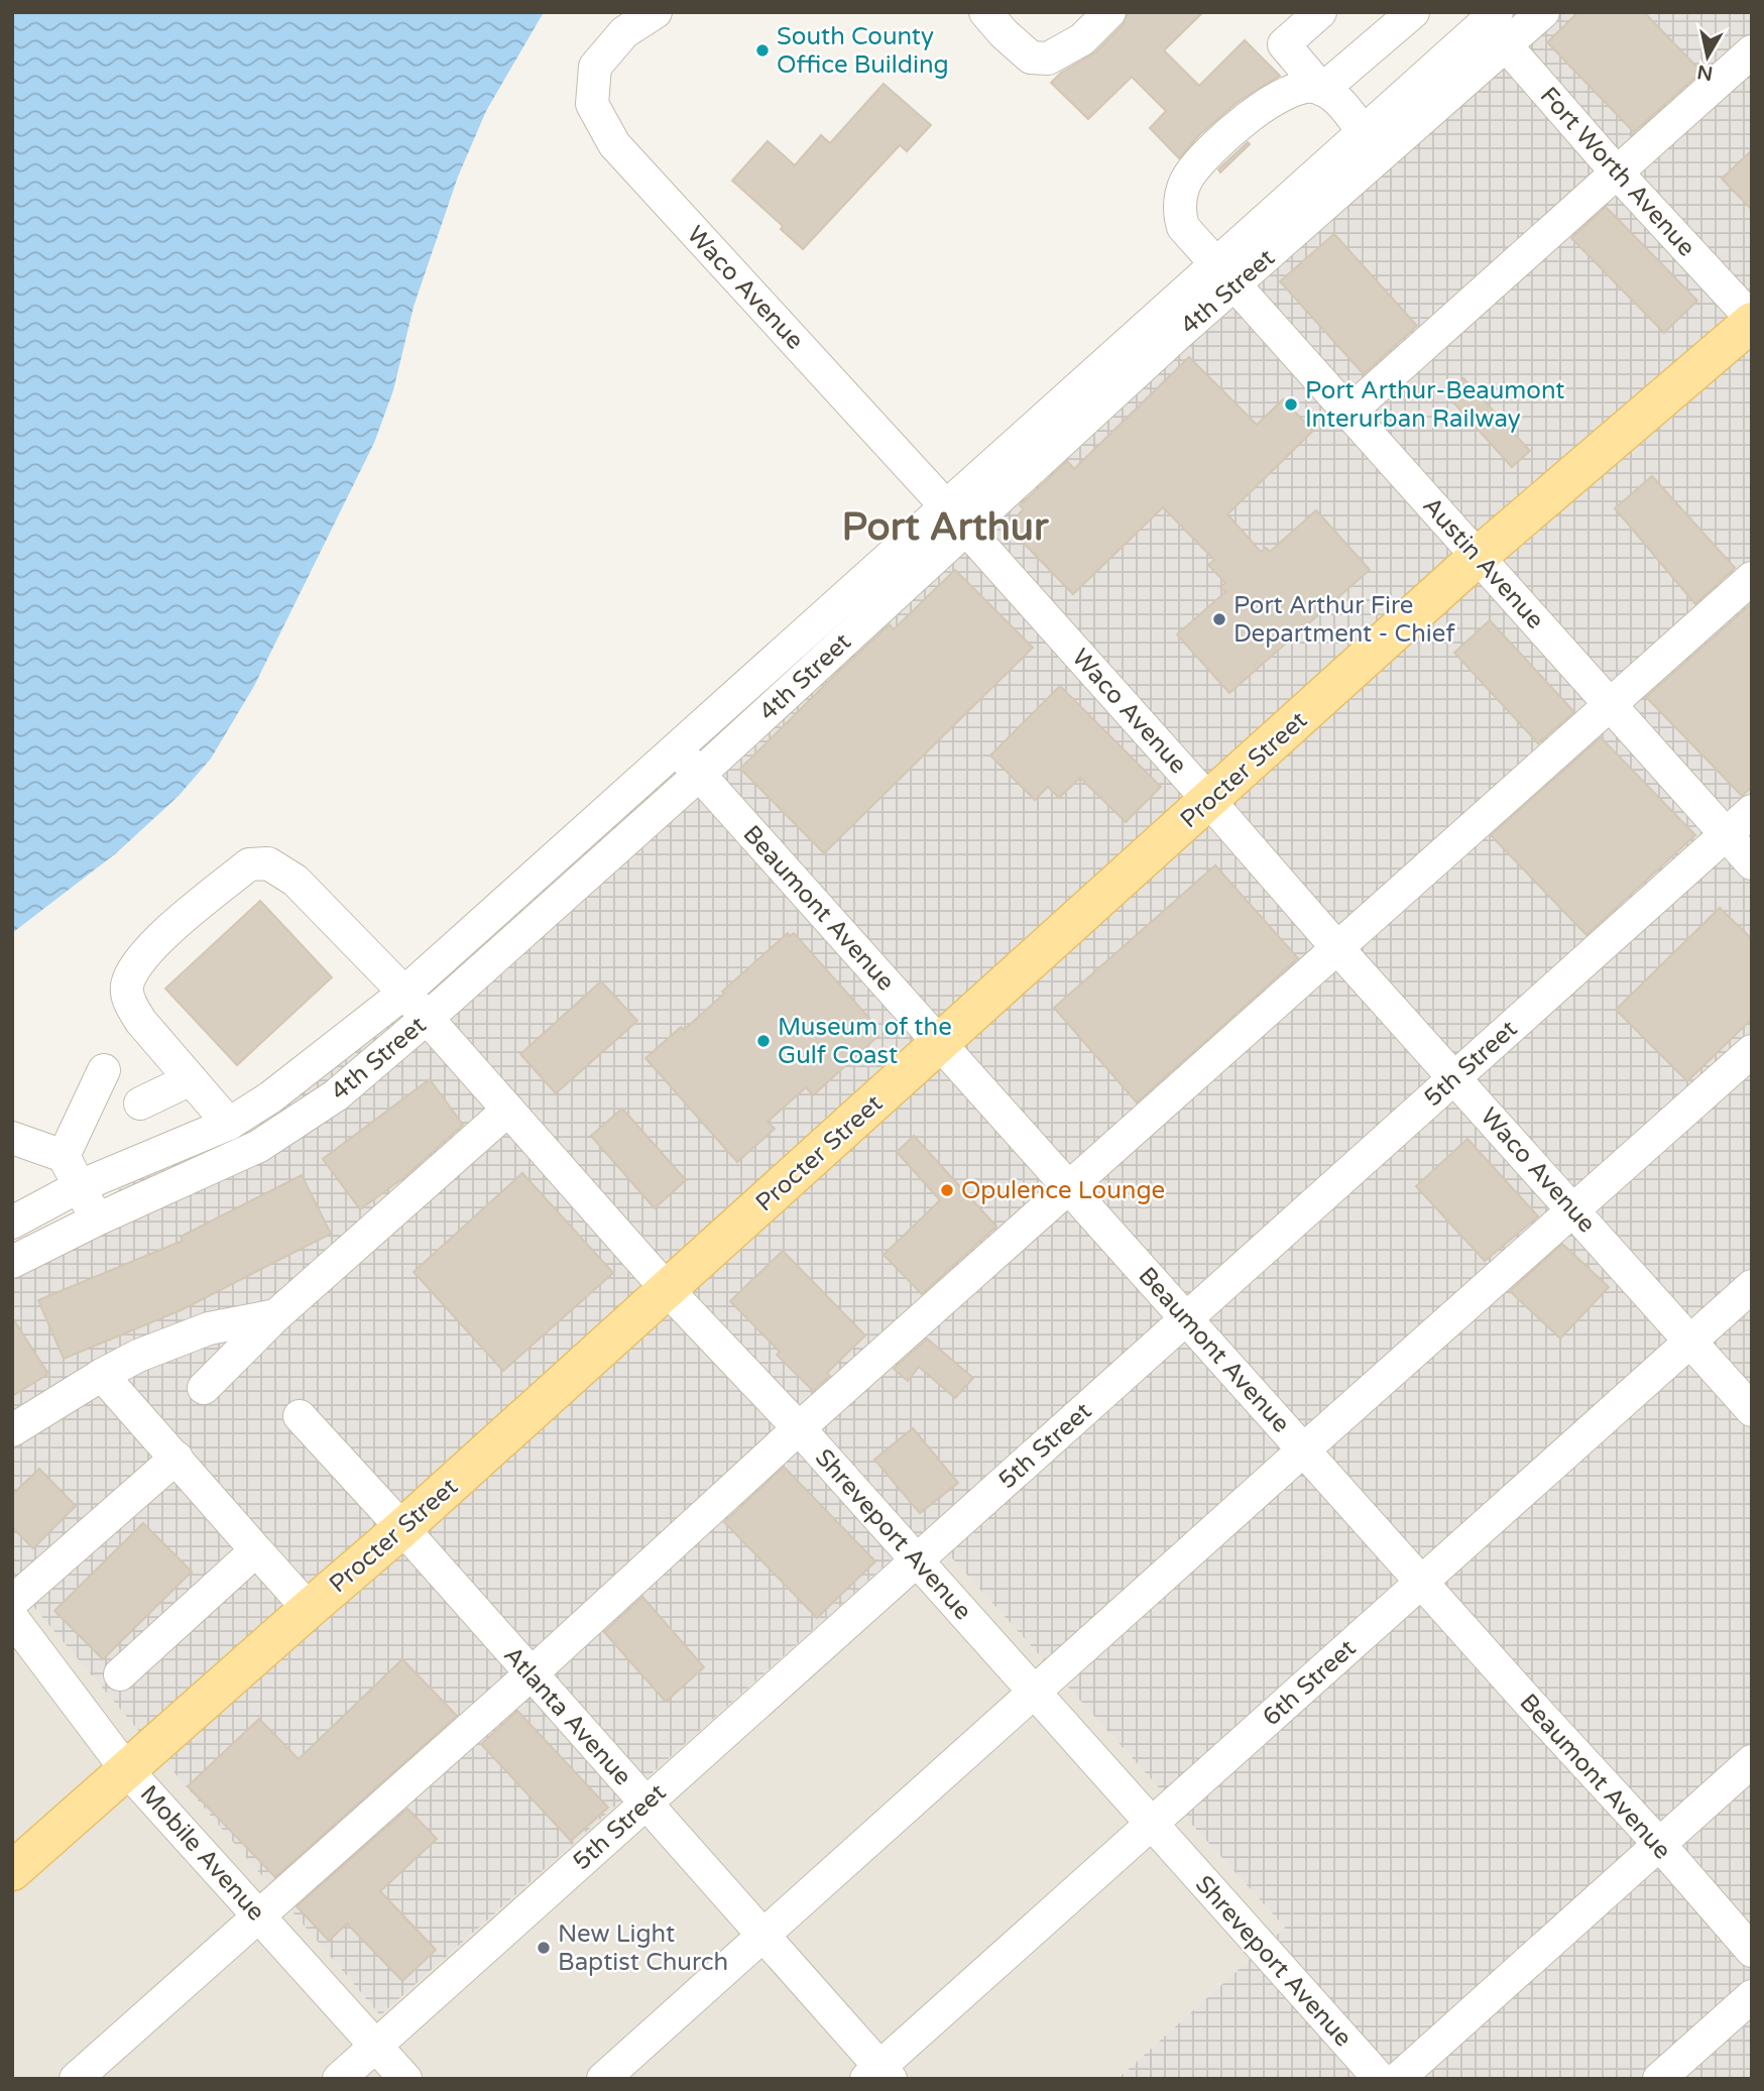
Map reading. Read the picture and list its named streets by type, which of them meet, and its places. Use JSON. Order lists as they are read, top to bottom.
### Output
{
  "streets": {
    "main road": ["Procter Street"],
    "street": [
      "Fort Worth Avenue",
      "Waco Avenue",
      "4th Street",
      "Austin Avenue",
      "Beaumont Avenue",
      "5th Street",
      "Shreveport Avenue",
      "6th Street",
      "Atlanta Avenue",
      "Mobile Avenue"
    ]
  },
  "crossings": [
    ["Fort Worth Avenue", "4th Street"],
    ["Fort Worth Avenue", "Procter Street"],
    ["Waco Avenue", "4th Street"],
    ["Waco Avenue", "Procter Street"],
    ["Waco Avenue", "5th Street"],
    ["Waco Avenue", "6th Street"],
    ["4th Street", "Austin Avenue"],
    ["4th Street", "Beaumont Avenue"],
    ["4th Street", "Shreveport Avenue"],
    ["Austin Avenue", "Procter Street"],
    ["Austin Avenue", "5th Street"],
    ["Procter Street", "Beaumont Avenue"],
    ["Procter Street", "Shreveport Avenue"],
    ["Procter Street", "Atlanta Avenue"],
    ["Procter Street", "Mobile Avenue"],
    ["Beaumont Avenue", "5th Street"],
    ["Beaumont Avenue", "6th Street"],
    ["5th Street", "Shreveport Avenue"],
    ["5th Street", "Atlanta Avenue"],
    ["5th Street", "Mobile Avenue"],
    ["Shreveport Avenue", "6th Street"],
    ["6th Street", "Atlanta Avenue"]
  ],
  "districts": ["Port Arthur"],
  "places": [
    "South County Office Building",
    "Port Arthur-Beaumont Interurban Railway",
    "Port Arthur Fire Department - Chief",
    "Museum of the Gulf Coast",
    "Opulence Lounge",
    "New Light Baptist Church"
  ],
  "north": "bottom"
}
